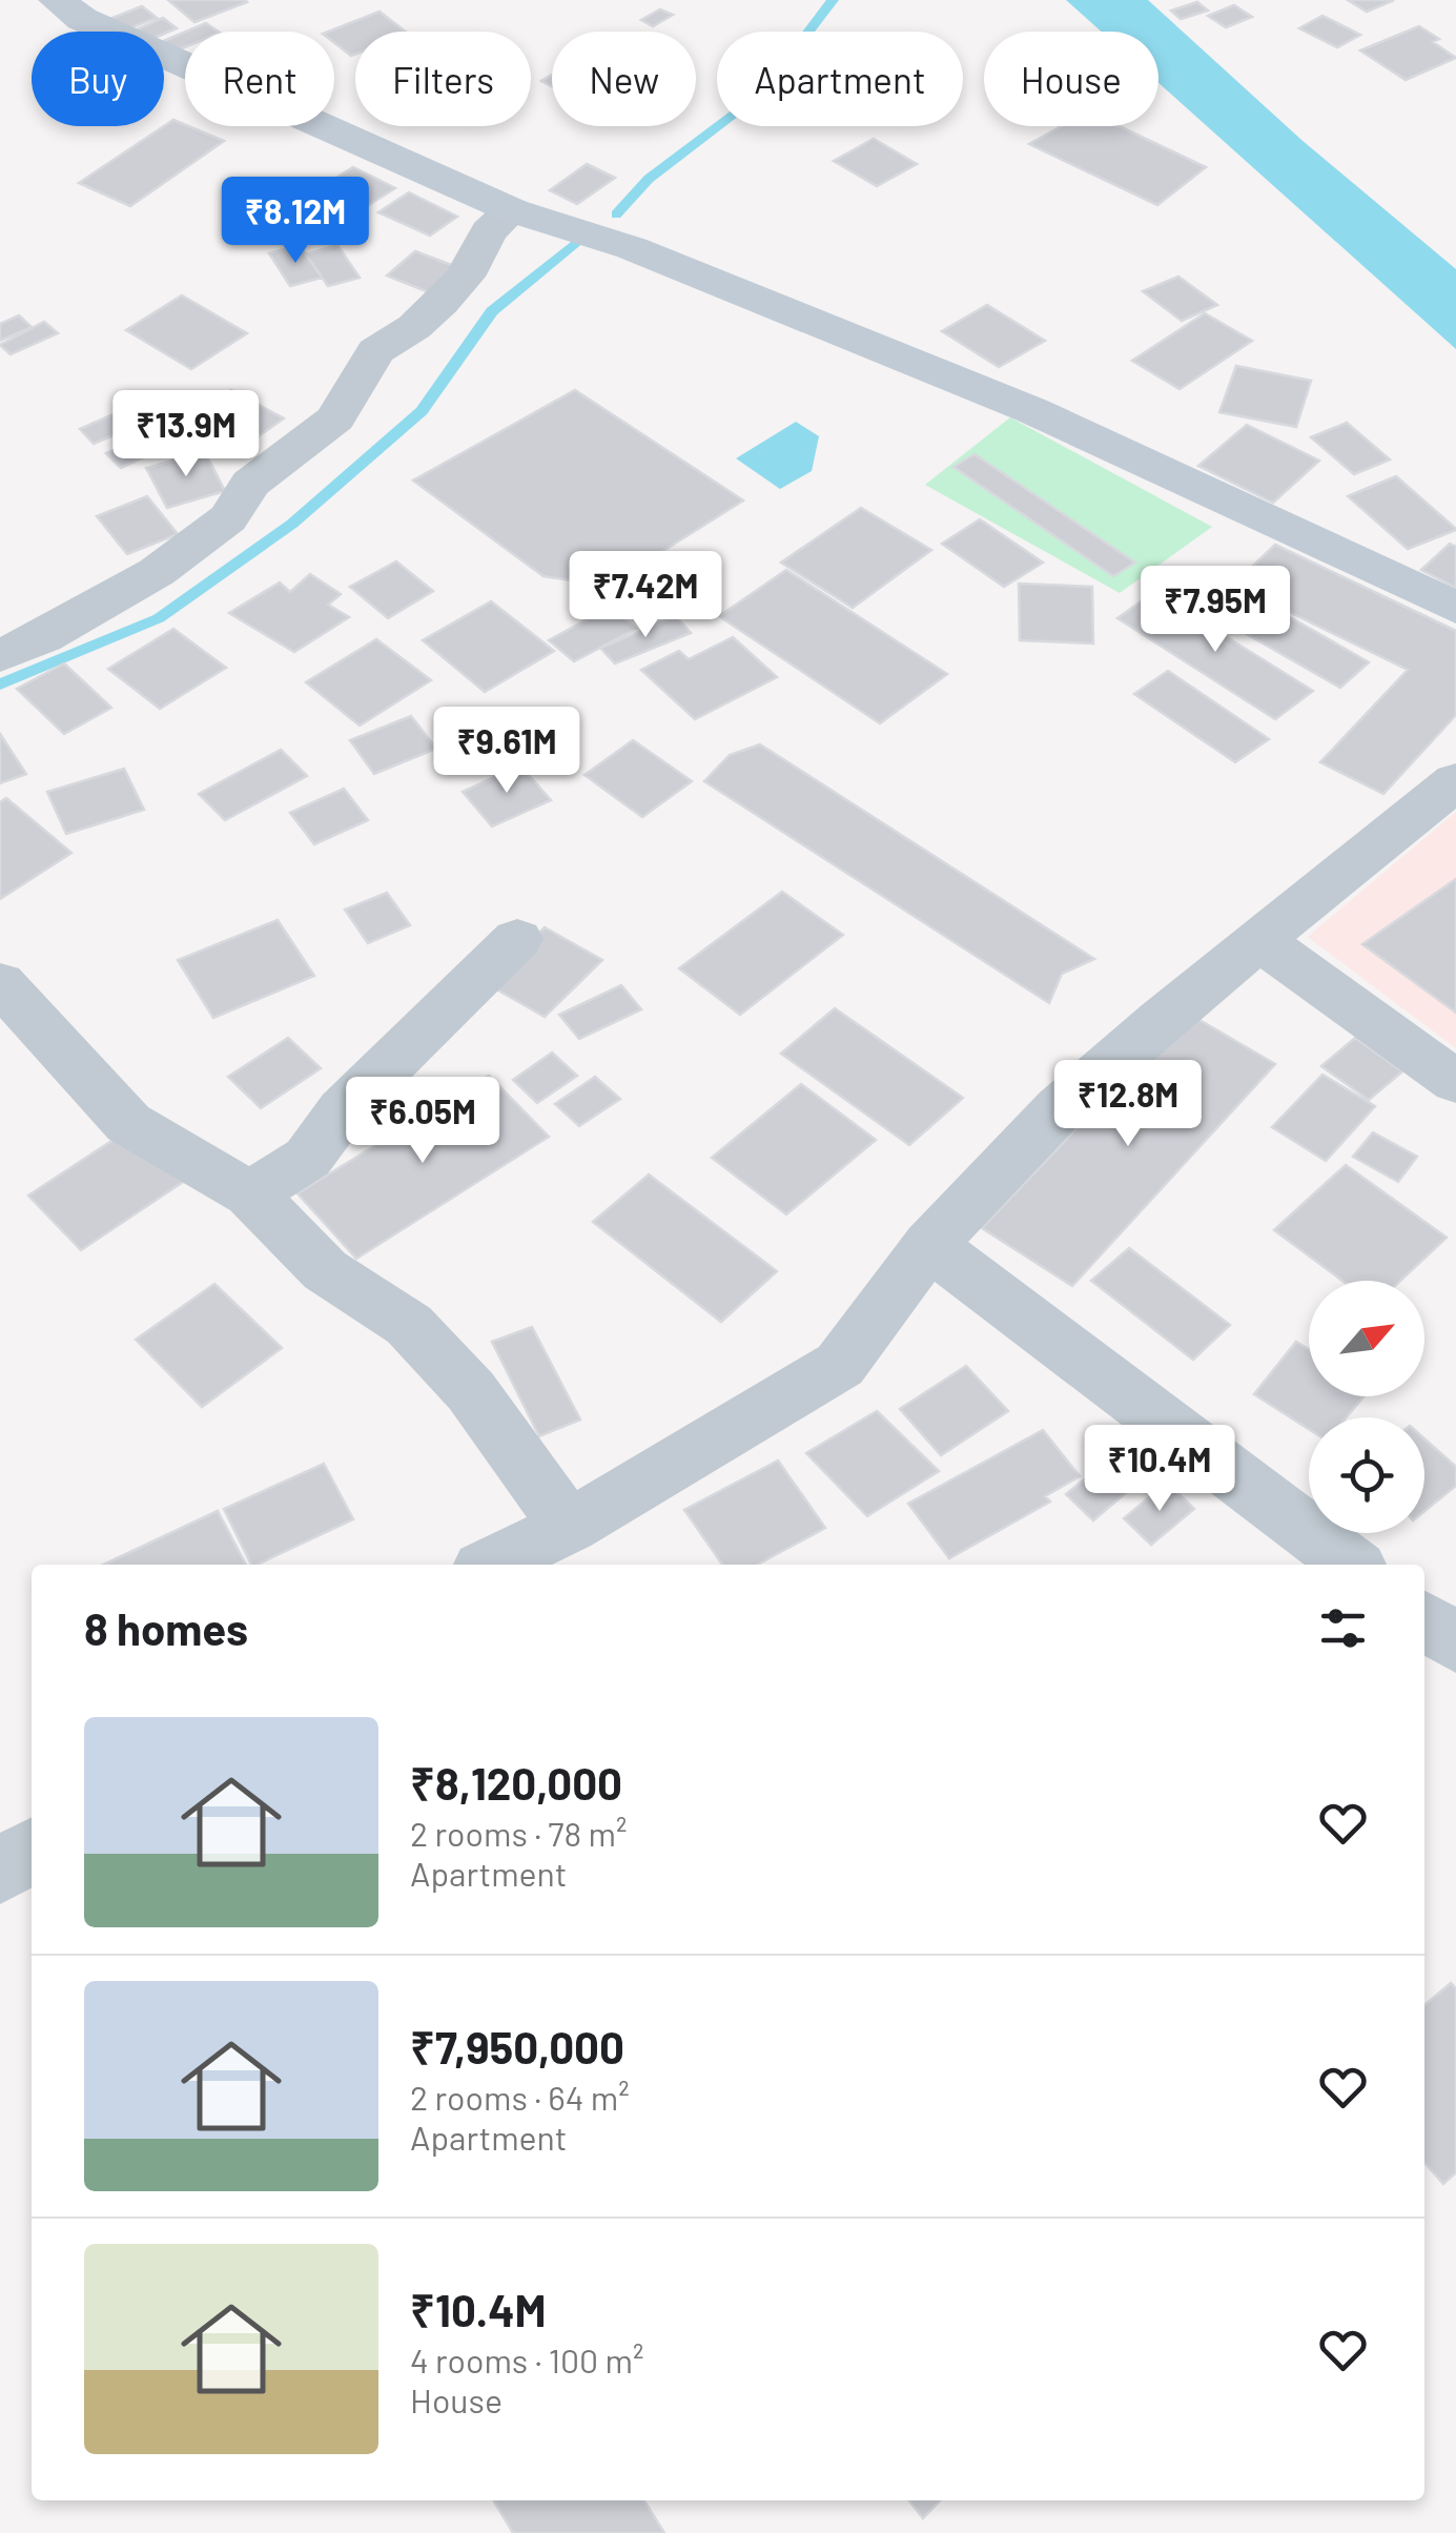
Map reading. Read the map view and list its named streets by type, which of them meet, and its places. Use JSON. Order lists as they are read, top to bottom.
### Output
{
  "north": "top right",
  "page": {
    "chip": [
      "Buy",
      "Rent",
      "Filters",
      "New",
      "Apartment",
      "House"
    ],
    "price": [
      "₹8.12M",
      "₹13.9M",
      "₹7.42M",
      "₹7.95M",
      "₹9.61M",
      "₹12.8M",
      "₹6.05M",
      "₹10.4M"
    ],
    "heading": "8 homes",
    "list": [
      {
        "name": "₹8,120,000",
        "note": "2 rooms · 78 m² · Apartment"
      },
      {
        "name": "₹7,950,000",
        "note": "2 rooms · 64 m² · Apartment"
      },
      {
        "name": "₹10.4M",
        "note": "4 rooms · 100 m² · House"
      }
    ]
  }
}
